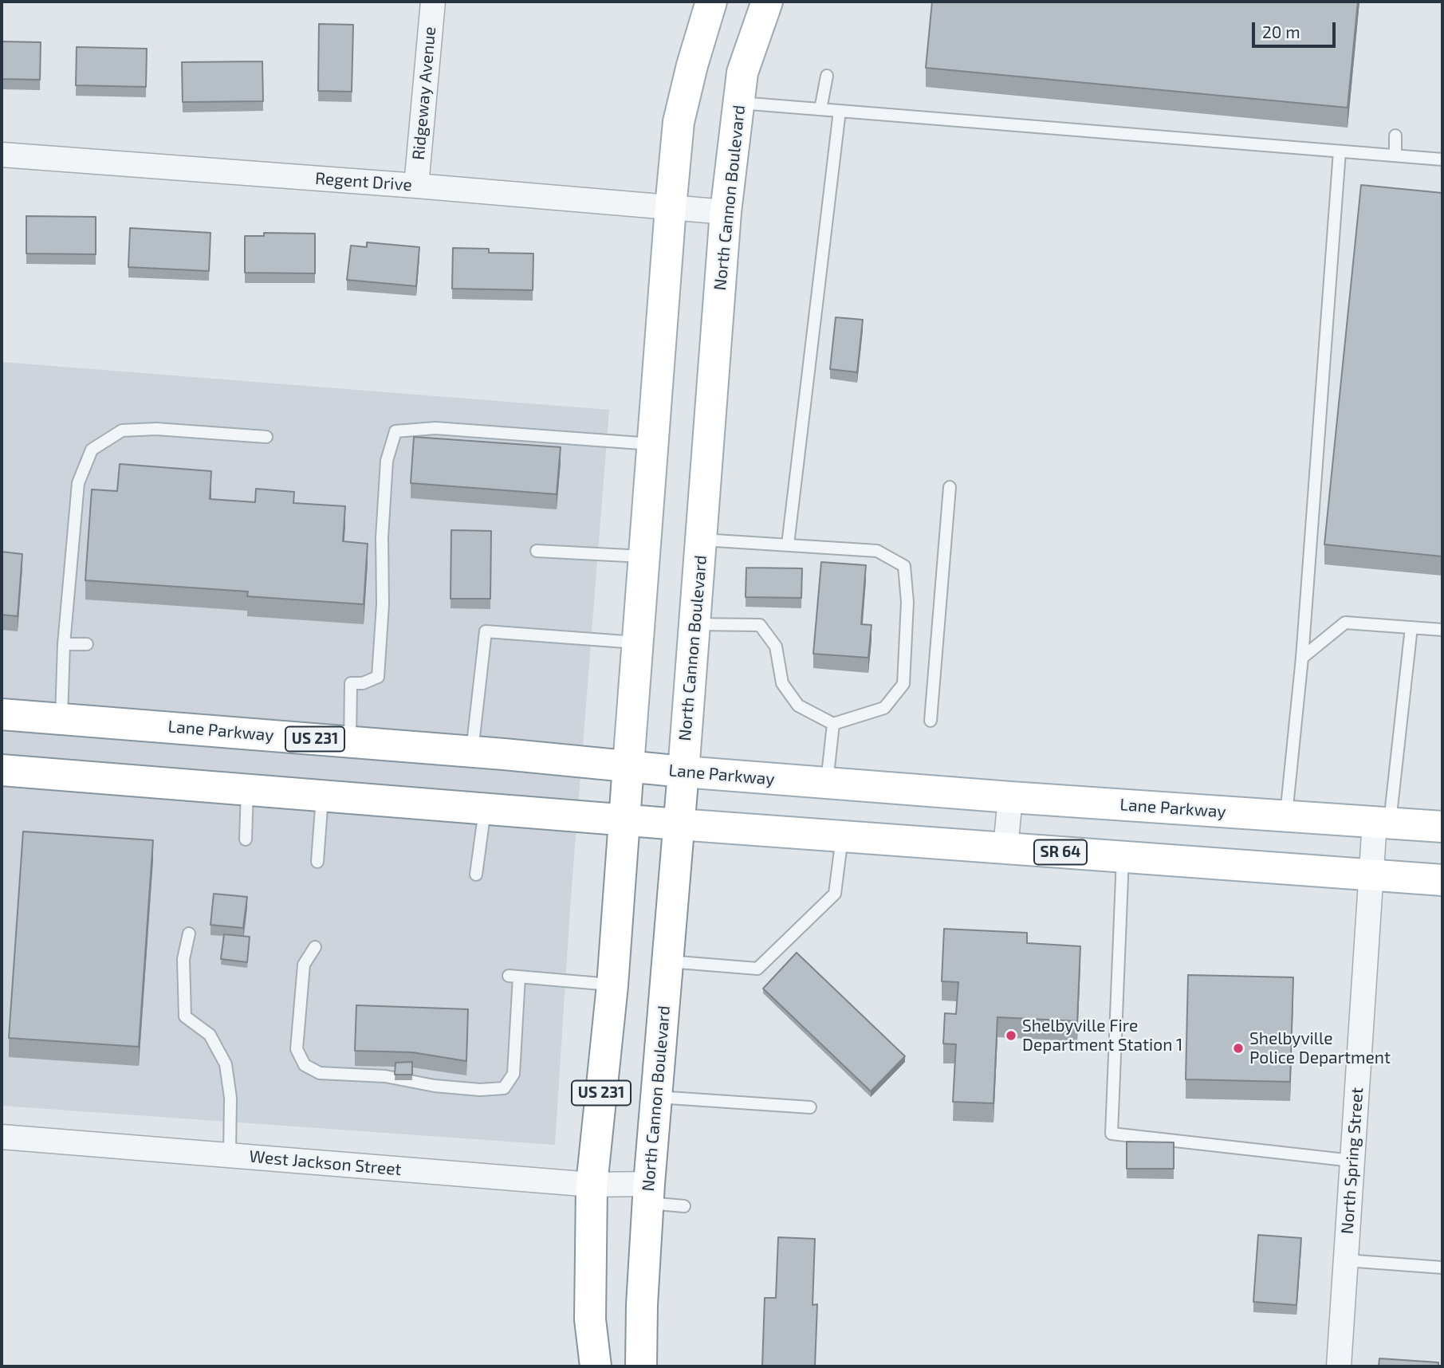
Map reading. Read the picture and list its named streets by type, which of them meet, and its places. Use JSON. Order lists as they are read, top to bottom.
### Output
{
  "streets": {
    "main road": [
      "North Cannon Boulevard",
      "Lane Parkway",
      "US 231",
      "SR 64"
    ],
    "street": [
      "Ridgeway Avenue",
      "Regent Drive",
      "North Spring Street",
      "West Jackson Street"
    ]
  },
  "crossings": [
    ["Ridgeway Avenue", "Regent Drive"],
    ["Regent Drive", "North Cannon Boulevard"],
    ["North Cannon Boulevard", "Lane Parkway"],
    ["North Cannon Boulevard", "SR 64"],
    ["North Cannon Boulevard", "West Jackson Street"],
    ["Lane Parkway", "North Spring Street"],
    ["US 231", "West Jackson Street"],
    ["SR 64", "North Spring Street"]
  ],
  "places": ["Shelbyville Fire Department Station 1", "Shelbyville Police Department"],
  "scale_bar": "20 m"
}
